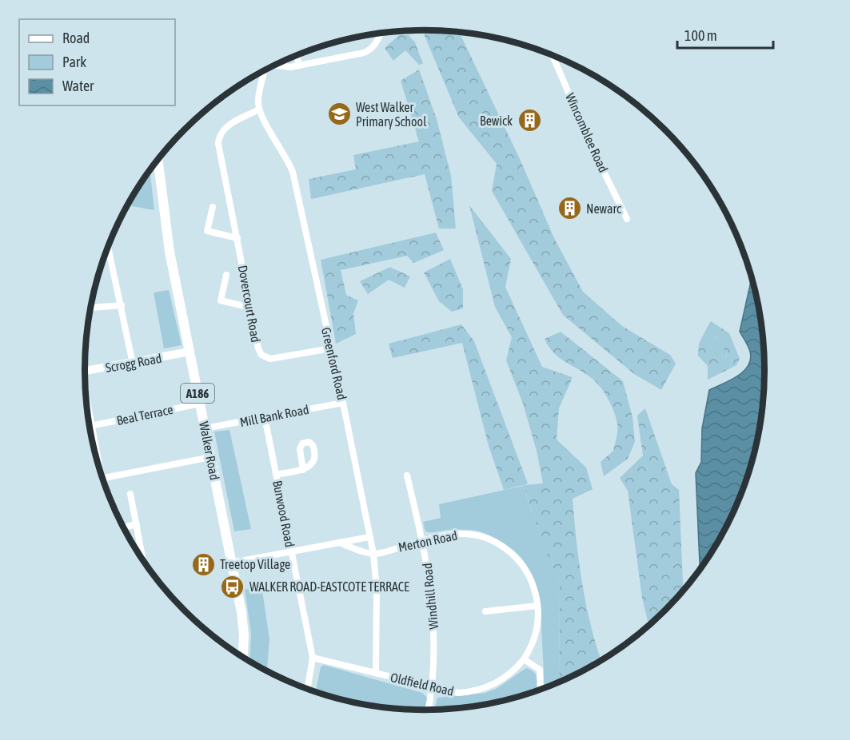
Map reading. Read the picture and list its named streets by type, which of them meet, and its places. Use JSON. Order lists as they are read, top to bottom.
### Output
{
  "streets": {
    "main road": ["A186", "Walker Road"],
    "street": [
      "Wincomblee Road",
      "Dovercourt Road",
      "Scrogg Road",
      "Greenford Road",
      "Beal Terrace",
      "Mill Bank Road",
      "Burwood Road",
      "Merton Road",
      "Windhill Road",
      "Oldfield Road"
    ]
  },
  "crossings": [
    ["Dovercourt Road", "Greenford Road"],
    ["Scrogg Road", "Walker Road"],
    ["Greenford Road", "Mill Bank Road"],
    ["Greenford Road", "Merton Road"],
    ["Greenford Road", "Oldfield Road"],
    ["Beal Terrace", "Walker Road"],
    ["Mill Bank Road", "Walker Road"],
    ["Mill Bank Road", "Burwood Road"],
    ["Burwood Road", "Oldfield Road"],
    ["Merton Road", "Windhill Road"],
    ["Merton Road", "Oldfield Road"],
    ["Windhill Road", "Oldfield Road"]
  ],
  "places": {
    "school or university": ["West Walker Primary School"],
    "building": ["Bewick", "Newarc", "Treetop Village"],
    "bus stop": ["WALKER ROAD-EASTCOTE TERRACE"]
  },
  "legend": ["Road", "Park", "Water"],
  "scale_bar": "100 m"
}
